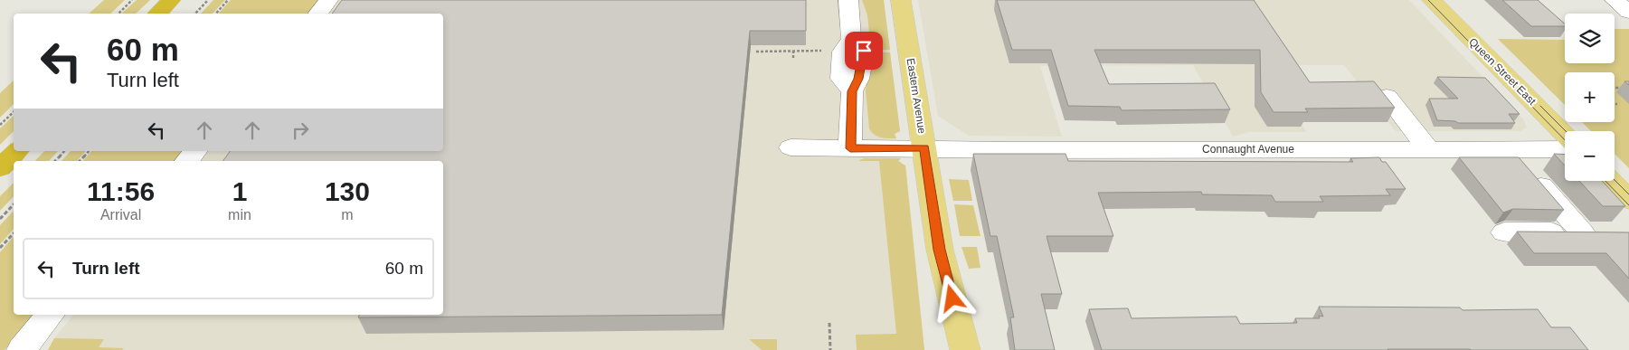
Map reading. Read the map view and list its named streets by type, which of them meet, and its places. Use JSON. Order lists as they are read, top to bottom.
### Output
{
  "streets": {
    "main road": ["Queen Street East", "Eastern Avenue"],
    "street": ["Connaught Avenue"]
  },
  "crossings": [
    ["Eastern Avenue", "Connaught Avenue"]
  ],
  "page": {
    "map_buttons": ["+", "−"],
    "turn": ["60 m", "Turn left"],
    "eta": [
      "11:56",
      "Arrival",
      "1",
      "min",
      "130",
      "m"
    ],
    "list": [
      {
        "name": "Turn left",
        "value": "60 m"
      }
    ]
  }
}
